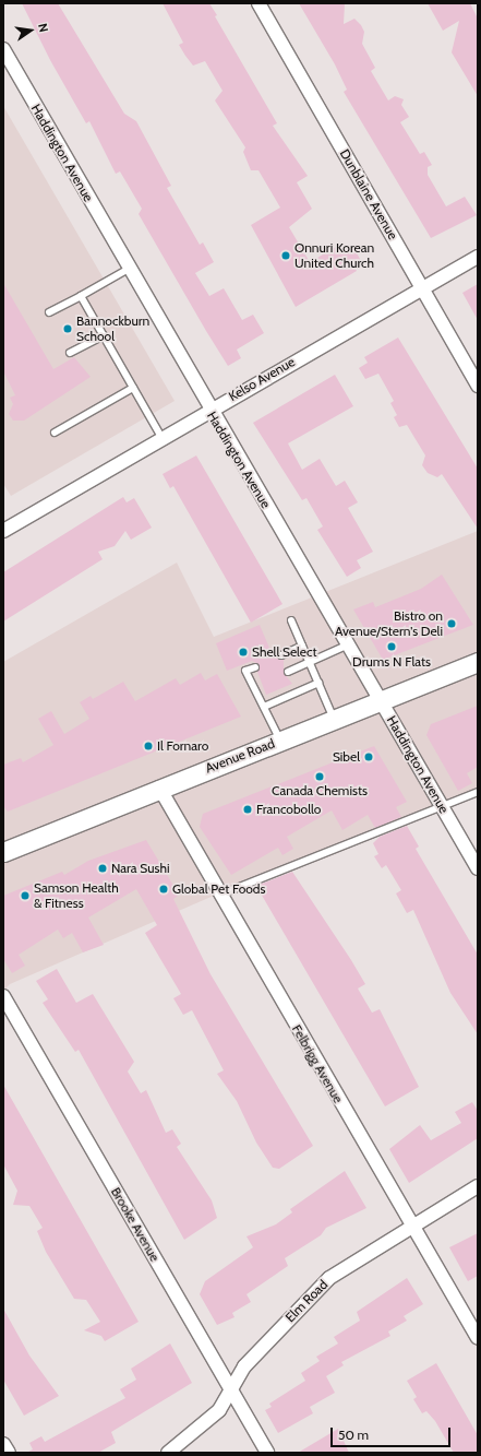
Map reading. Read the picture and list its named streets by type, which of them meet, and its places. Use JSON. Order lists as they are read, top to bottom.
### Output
{
  "streets": {
    "main road": ["Avenue Road"],
    "street": [
      "Haddington Avenue",
      "Dunblaine Avenue",
      "Kelso Avenue",
      "Felbrigg Avenue",
      "Brooke Avenue",
      "Elm Road"
    ]
  },
  "crossings": [
    ["Haddington Avenue", "Kelso Avenue"],
    ["Haddington Avenue", "Avenue Road"],
    ["Dunblaine Avenue", "Kelso Avenue"],
    ["Avenue Road", "Felbrigg Avenue"],
    ["Felbrigg Avenue", "Elm Road"],
    ["Brooke Avenue", "Elm Road"]
  ],
  "places": [
    "Onnuri Korean United Church",
    "Bannockburn School",
    "Bistro on Avenue/Stern's Deli",
    "Drums N Flats",
    "Shell Select",
    "Il Fornaro",
    "Sibel",
    "Canada Chemists",
    "Francobollo",
    "Nara Sushi",
    "Global Pet Foods",
    "Samson Health & Fitness"
  ],
  "scale_bar": "50 m",
  "north": "right"
}
